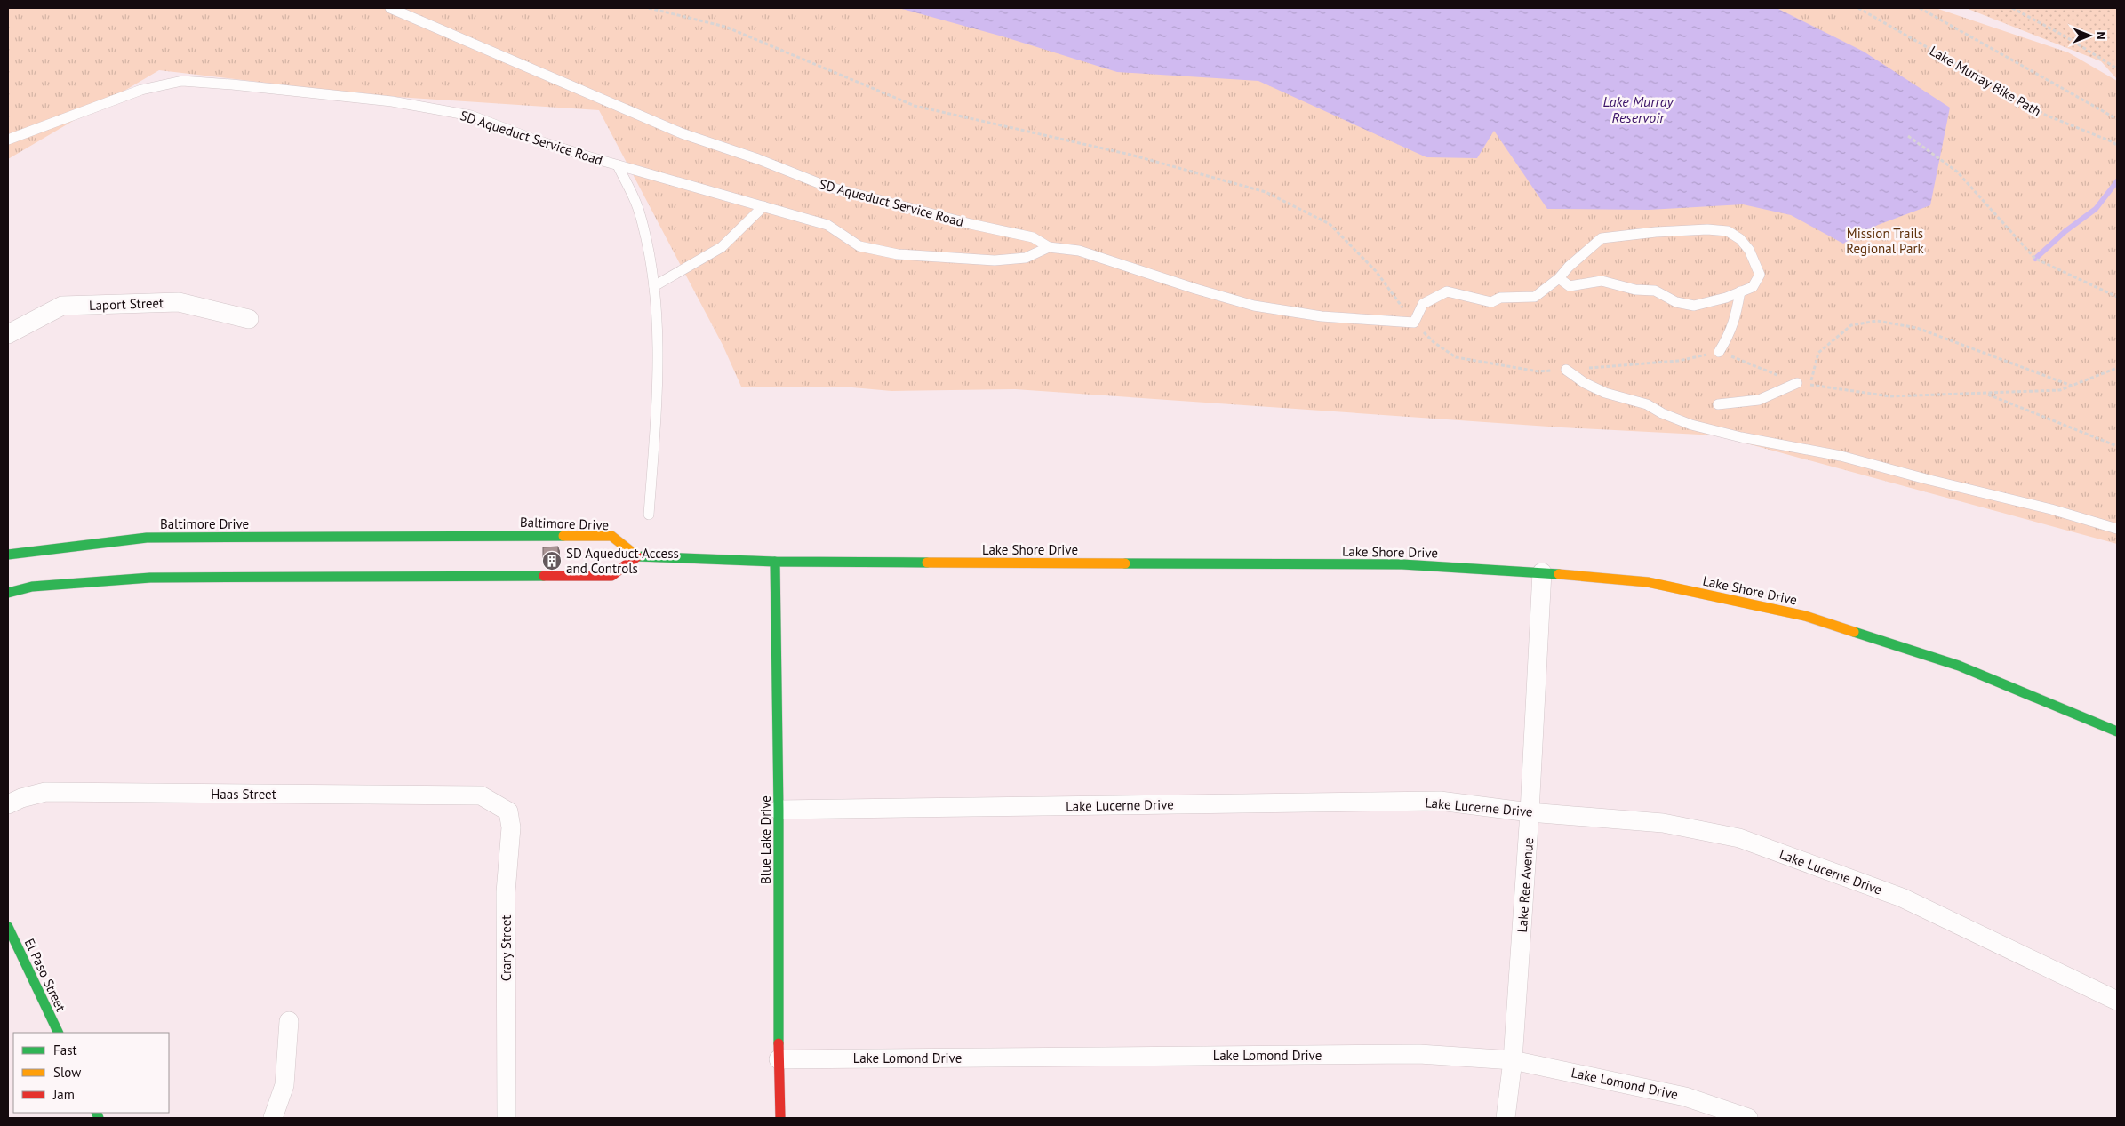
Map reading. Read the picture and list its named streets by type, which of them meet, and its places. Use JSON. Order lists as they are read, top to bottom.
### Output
{
  "streets": {
    "main road": [
      "Baltimore Drive",
      "Lake Shore Drive",
      "Blue Lake Drive",
      "El Paso Street"
    ],
    "street": [
      "Laport Street",
      "Haas Street",
      "Lake Lucerne Drive",
      "Lake Ree Avenue",
      "Crary Street",
      "Lake Lomond Drive"
    ],
    "lane": ["SD Aqueduct Service Road"],
    "path": ["Lake Murray Bike Path"]
  },
  "crossings": [
    ["Baltimore Drive", "Lake Shore Drive"],
    ["Lake Shore Drive", "Blue Lake Drive"],
    ["Lake Shore Drive", "Lake Ree Avenue"],
    ["Haas Street", "Crary Street"],
    ["Lake Lucerne Drive", "Blue Lake Drive"],
    ["Lake Lucerne Drive", "Lake Ree Avenue"],
    ["Blue Lake Drive", "Lake Lomond Drive"],
    ["Lake Ree Avenue", "Lake Lomond Drive"]
  ],
  "water": ["Lake Murray Reservoir"],
  "parks": ["Mission Trails Regional Park"],
  "places": {
    "building": ["SD Aqueduct Access and Controls"]
  },
  "legend": ["Fast", "Slow", "Jam"],
  "north": "right"
}
